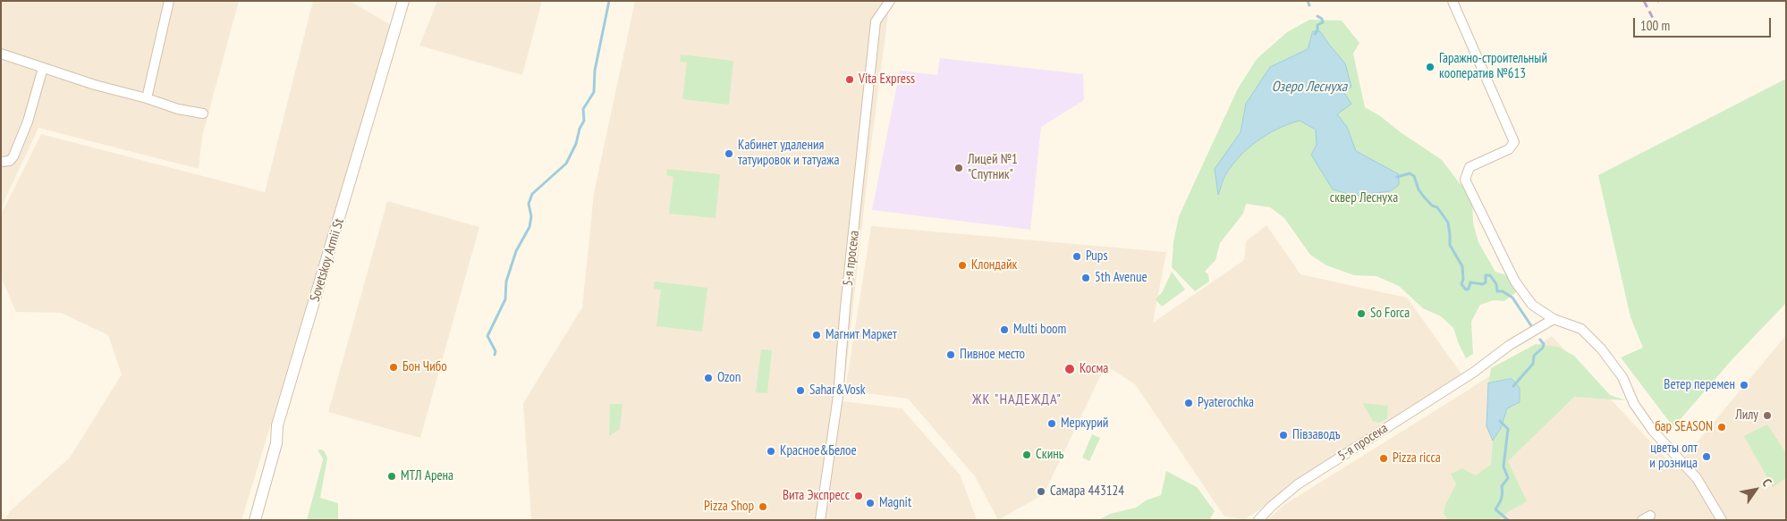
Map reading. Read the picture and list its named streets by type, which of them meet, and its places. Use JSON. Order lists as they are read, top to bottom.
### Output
{
  "streets": {
    "street": ["5-я просека", "Sovetskoy Armii St"]
  },
  "districts": ["ЖК \"НАДЕЖДА\""],
  "water": ["Озеро Леснуха"],
  "parks": ["сквер Леснуха"],
  "places": [
    "Гаражно-строительный кооператив №613",
    "Vita Express",
    "Кабинет удаления татуировок и татуажа",
    "Лицей №1 \"Спутник\"",
    "Pups",
    "Клондайк",
    "5th Avenue",
    "So Forca",
    "Multi boom",
    "Магнит Маркет",
    "Пивное место",
    "Бон Чибо",
    "Косма",
    "Ozon",
    "Ветер перемен",
    "Sahar&Vosk",
    "Pyaterochka",
    "Лилу",
    "Меркурий",
    "бар SEASON",
    "Пiвзаводъ",
    "Красное&Белое",
    "Скинь",
    "цветы опт и розница",
    "Pizza ricca",
    "МТЛ Арена",
    "Самара 443124",
    "Вита Экспресс",
    "Magnit",
    "Pizza Shop"
  ],
  "scale_bar": "100 m",
  "north": "top right"
}
